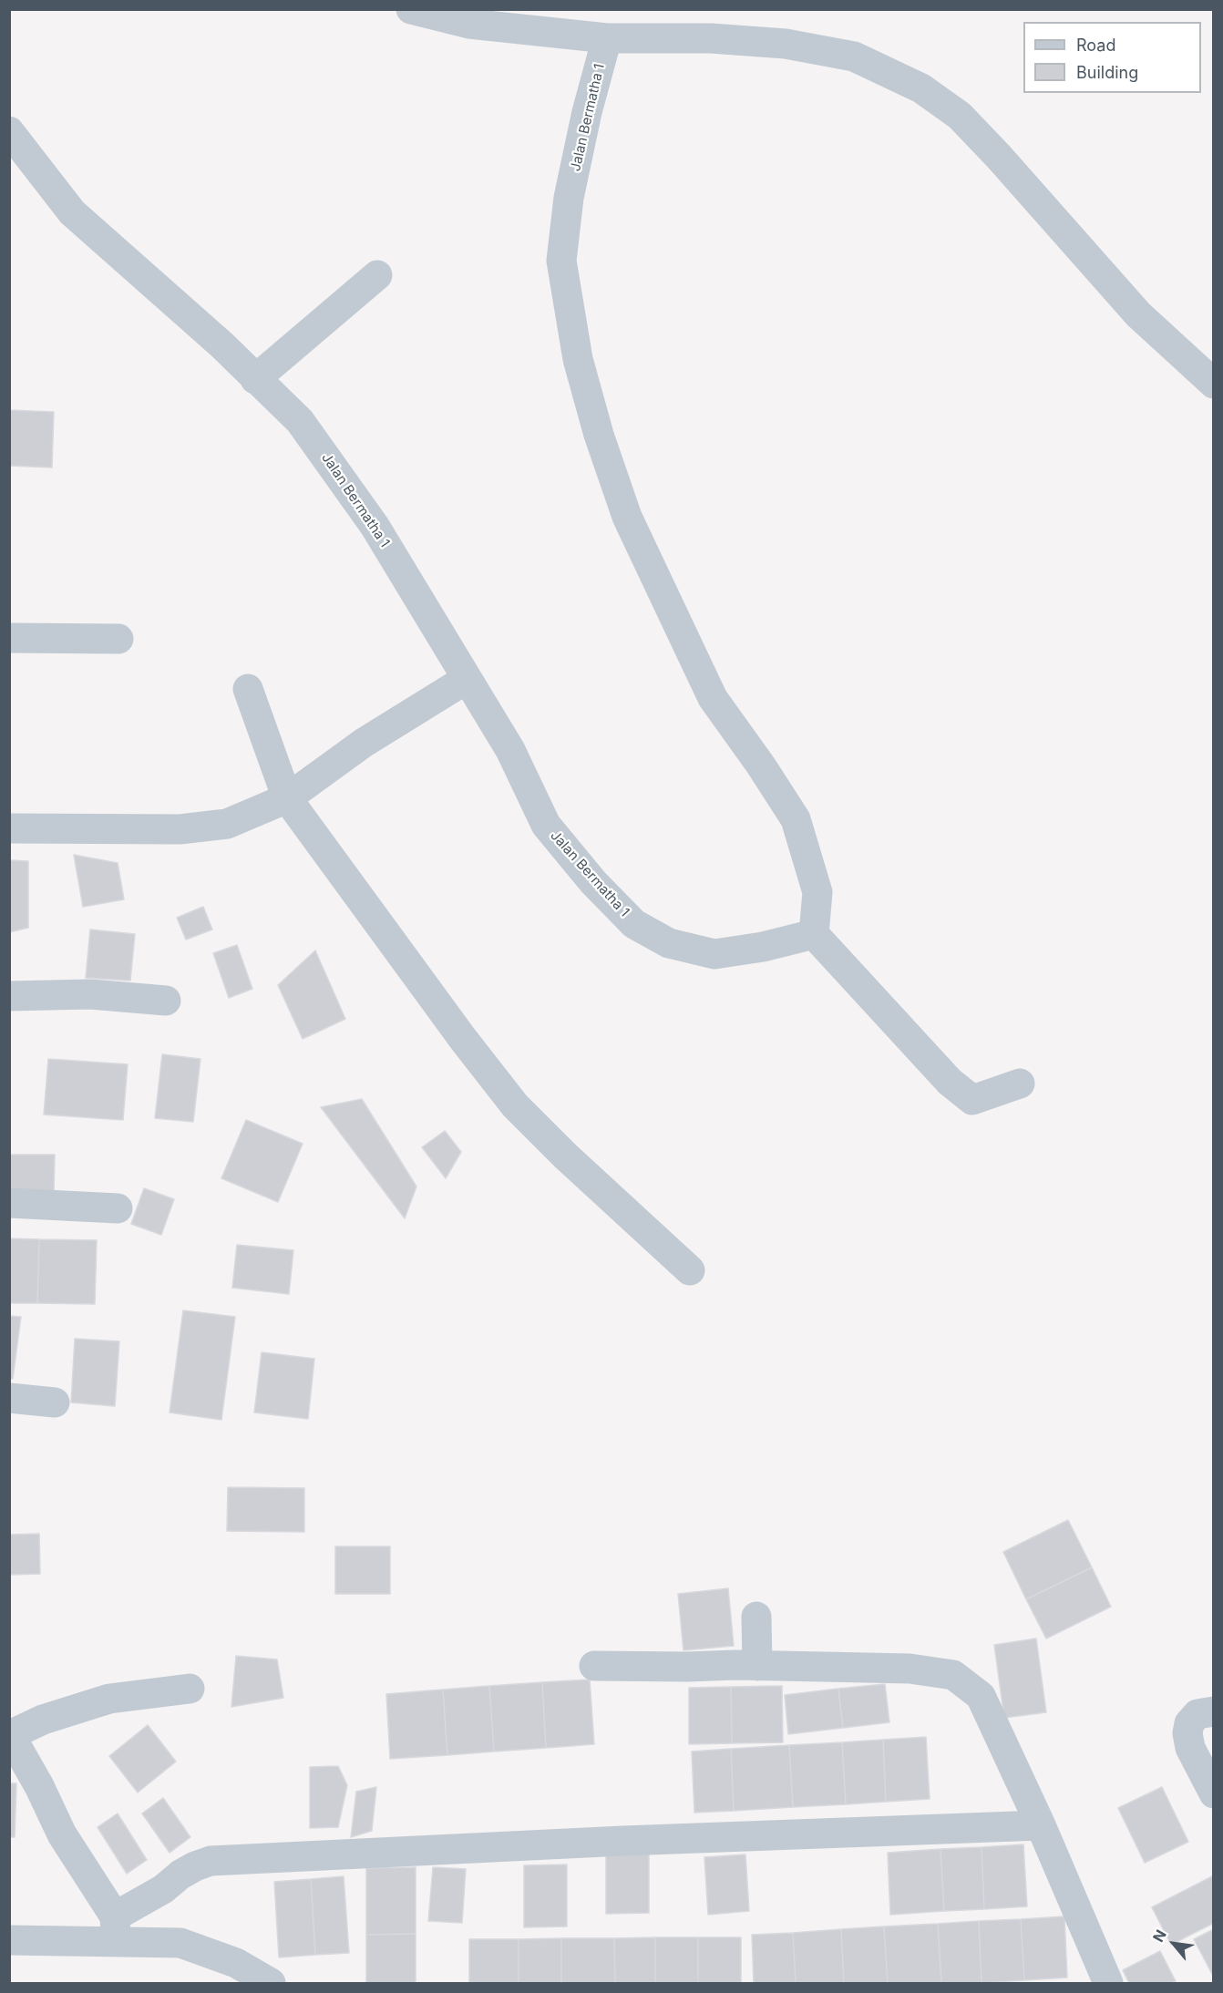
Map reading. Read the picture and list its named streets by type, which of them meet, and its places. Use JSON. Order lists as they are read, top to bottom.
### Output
{
  "streets": {
    "street": ["Jalan Bermatha 1"]
  },
  "legend": ["Road", "Building"],
  "north": "top left"
}
